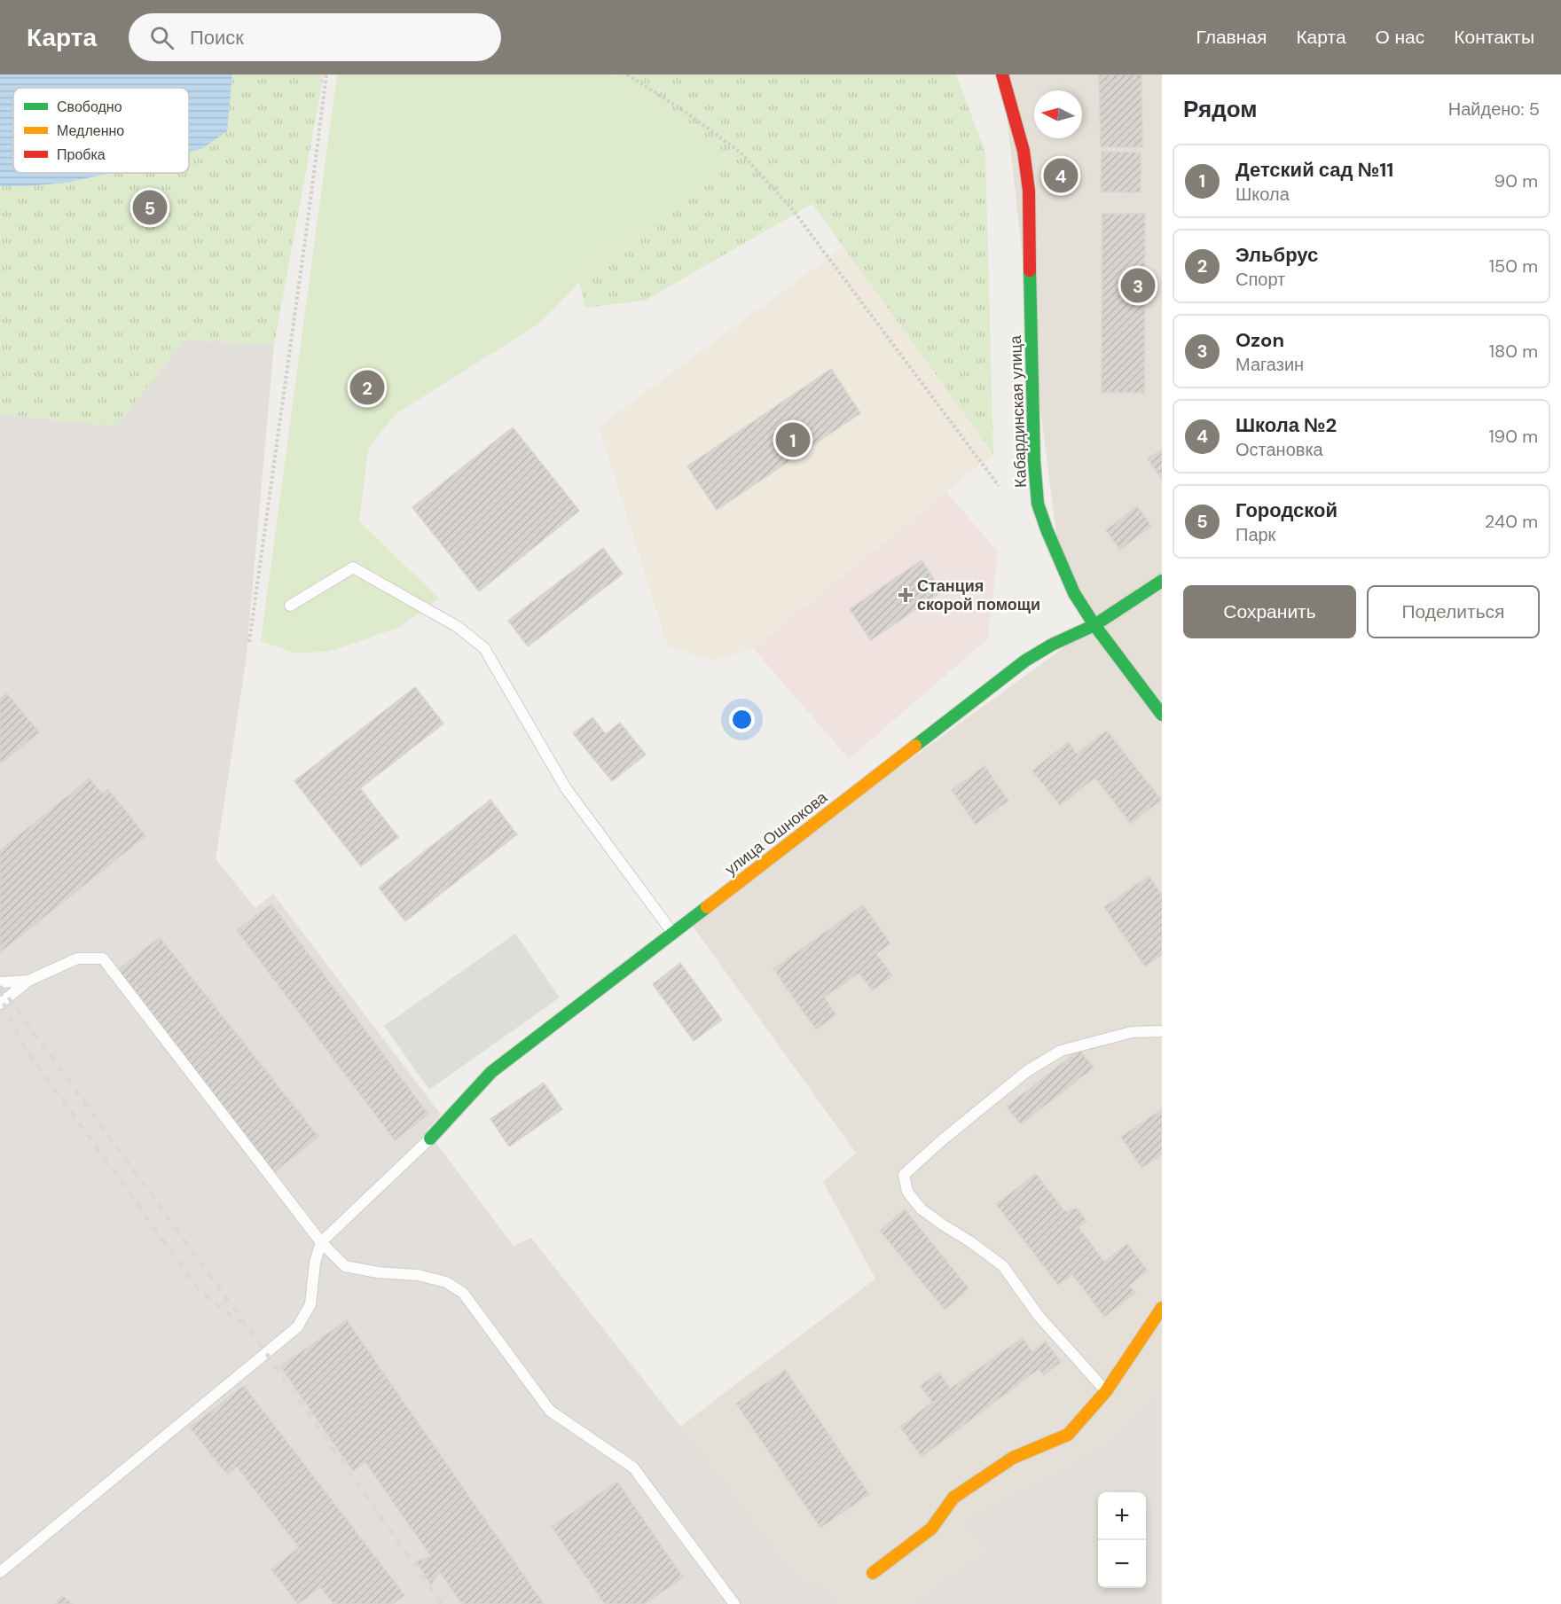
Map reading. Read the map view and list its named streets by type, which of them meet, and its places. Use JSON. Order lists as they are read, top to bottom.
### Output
{
  "streets": {
    "street": ["Кабардинская улица", "улица Ошнокова"]
  },
  "crossings": [
    ["Кабардинская улица", "улица Ошнокова"]
  ],
  "places": {
    "health": ["Станция скорой помощи"]
  },
  "legend": ["Свободно", "Медленно", "Пробка"],
  "north": "left",
  "page": {
    "header": "Карта",
    "search": "Поиск",
    "nav": [
      "Главная",
      "Карта",
      "О нас",
      "Контакты"
    ],
    "heading": ["Рядом", "Найдено: 5"],
    "list": [
      {
        "mark": "1",
        "name": "Детский сад №11",
        "note": "Школа",
        "value": "90 m"
      },
      {
        "mark": "2",
        "name": "Эльбрус",
        "note": "Спорт",
        "value": "150 m"
      },
      {
        "mark": "3",
        "name": "Ozon",
        "note": "Магазин",
        "value": "180 m"
      },
      {
        "mark": "4",
        "name": "Школа №2",
        "note": "Остановка",
        "value": "190 m"
      },
      {
        "mark": "5",
        "name": "Городской",
        "note": "Парк",
        "value": "240 m"
      }
    ],
    "pins": [
      "4",
      "5",
      "3",
      "2",
      "1"
    ],
    "buttons": ["Сохранить", "Поделиться"],
    "map_buttons": ["+", "−"]
  }
}
